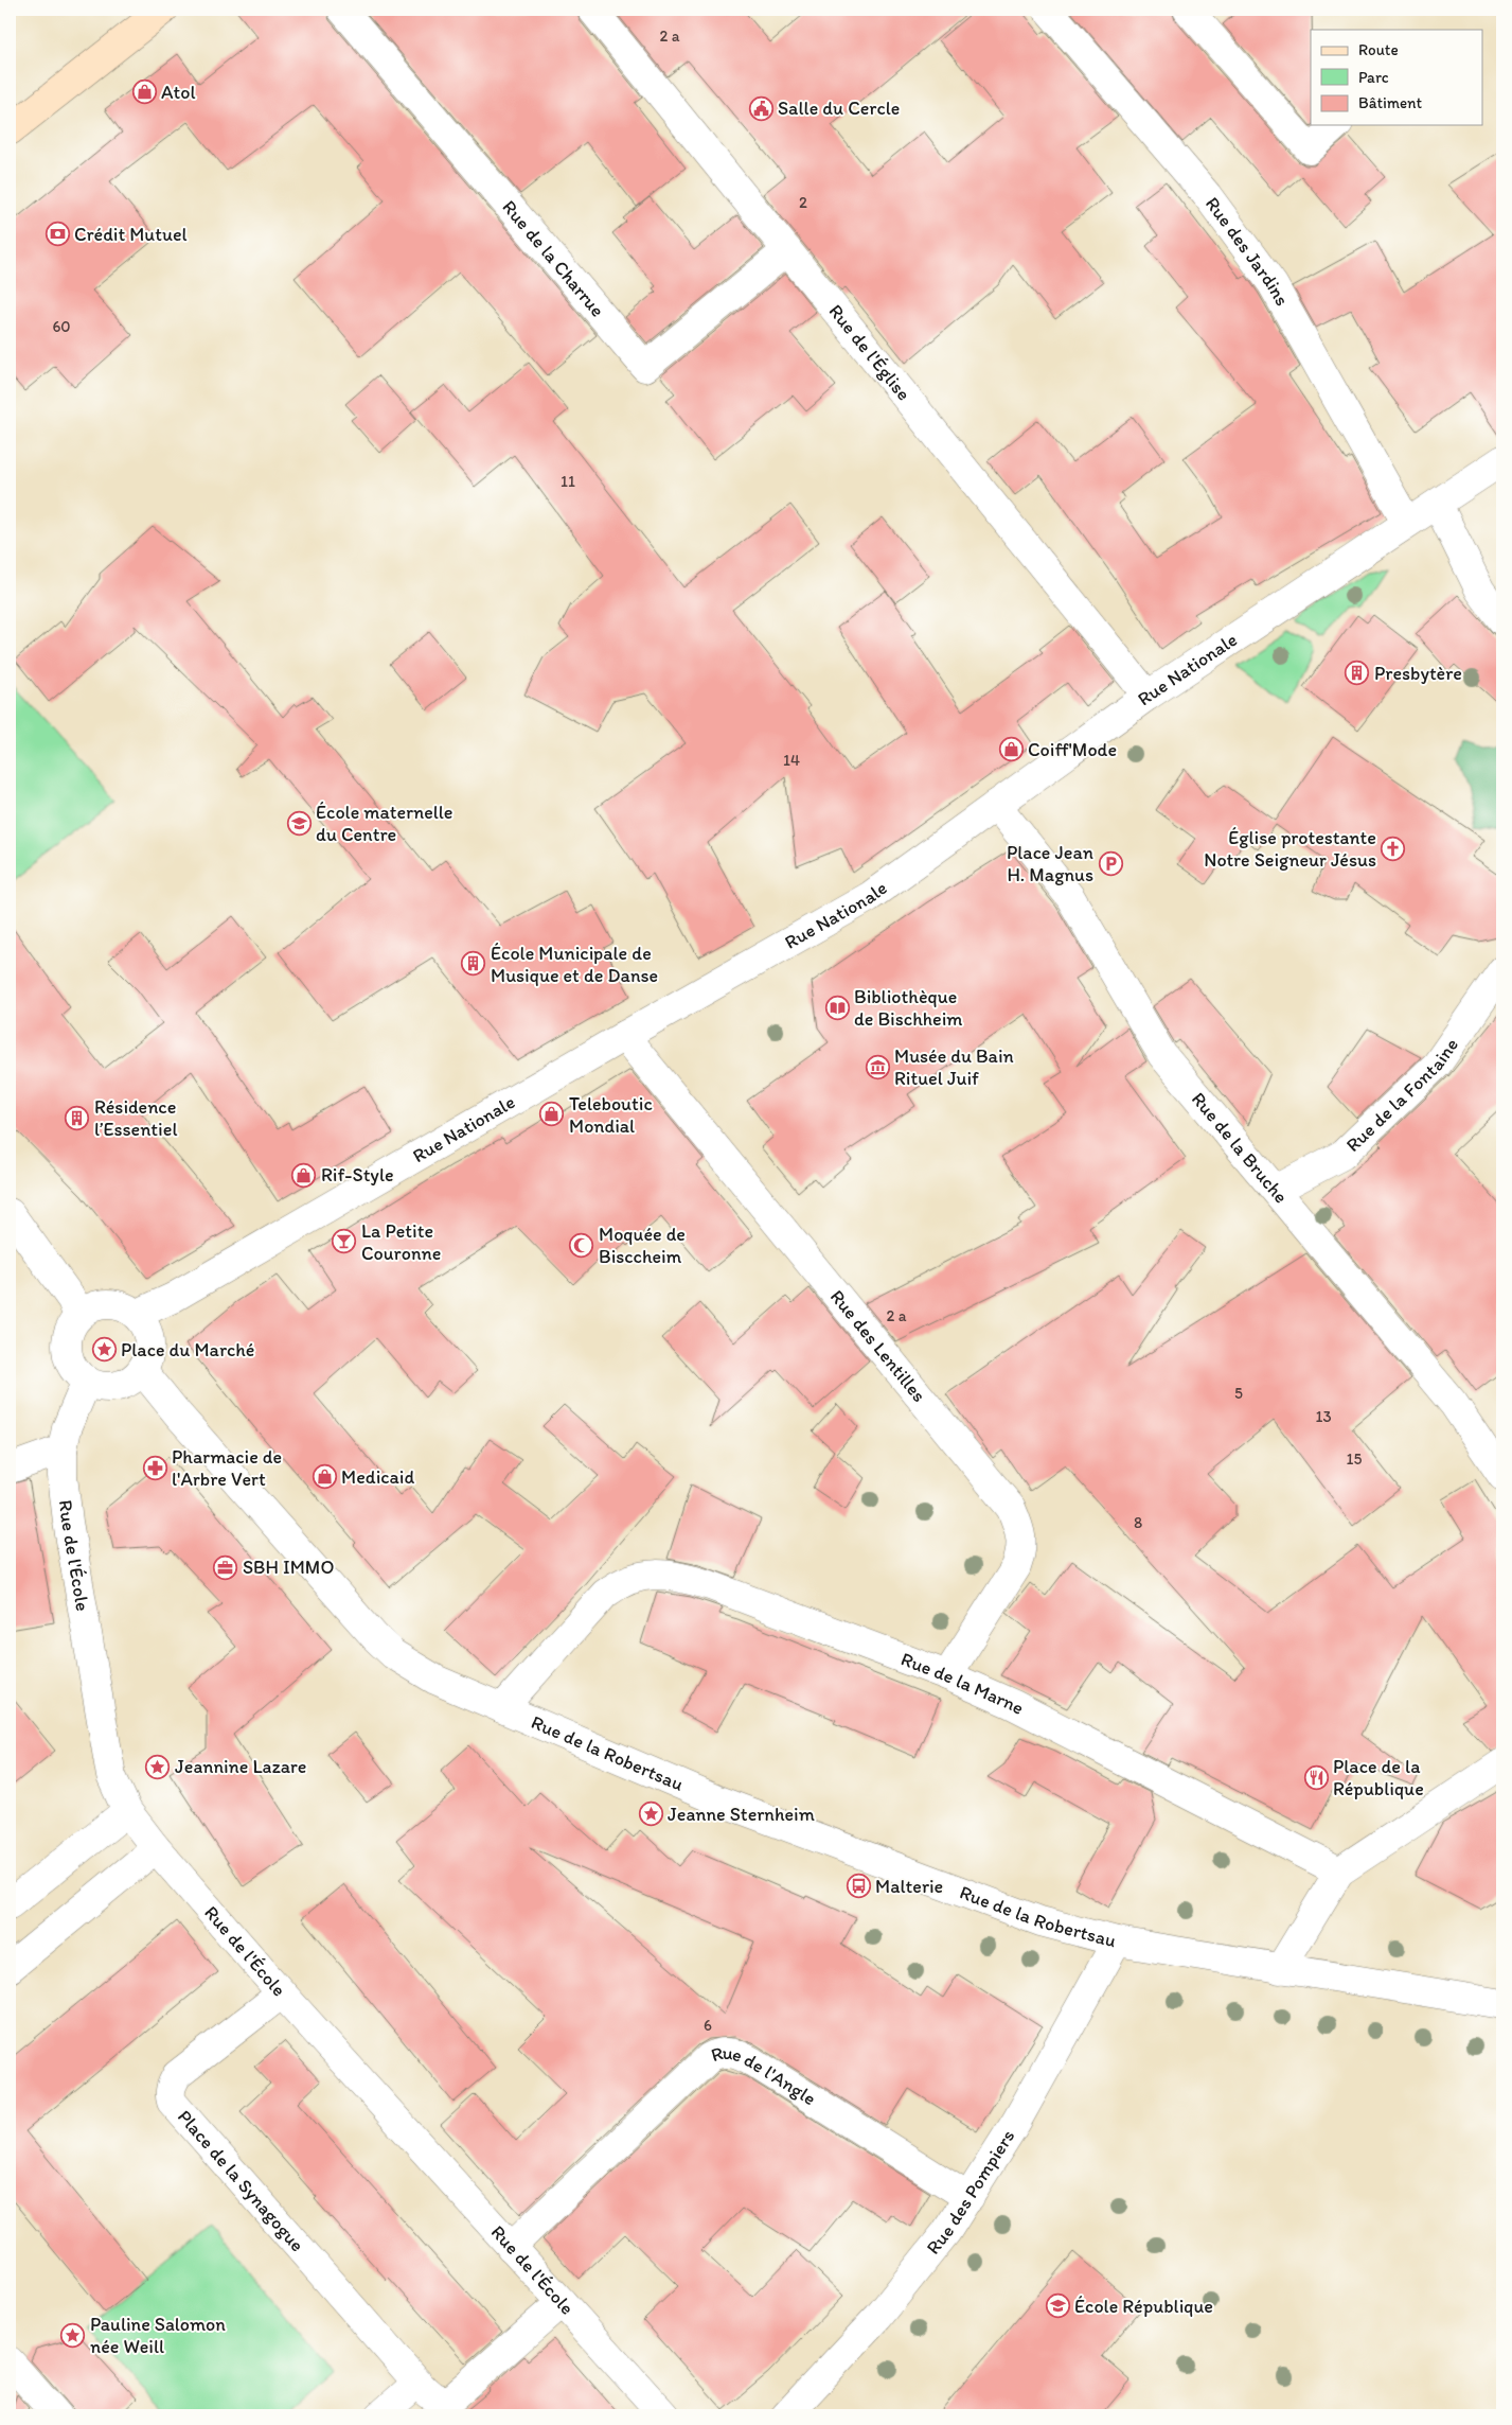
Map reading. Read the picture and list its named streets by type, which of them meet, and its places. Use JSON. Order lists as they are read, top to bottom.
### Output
{
  "streets": {
    "street": [
      "Rue des Jardins",
      "Rue de la Charrue",
      "Rue de l'Église",
      "Rue Nationale",
      "Rue de la Fontaine",
      "Rue de la Bruche",
      "Rue des Lentilles",
      "Rue de l'École",
      "Rue de la Marne",
      "Rue de la Robertsau",
      "Rue de l'Angle",
      "Place de la Synagogue",
      "Rue des Pompiers"
    ]
  },
  "crossings": [
    ["Rue des Jardins", "Rue Nationale"],
    ["Rue de la Charrue", "Rue de l'Église"],
    ["Rue de l'Église", "Rue Nationale"],
    ["Rue Nationale", "Rue de la Bruche"],
    ["Rue Nationale", "Rue des Lentilles"],
    ["Rue Nationale", "Rue de l'École"],
    ["Rue Nationale", "Rue de la Robertsau"],
    ["Rue de la Fontaine", "Rue de la Bruche"],
    ["Rue des Lentilles", "Rue de la Marne"],
    ["Rue de l'École", "Rue de la Robertsau"],
    ["Rue de l'École", "Rue de l'Angle"],
    ["Rue de l'École", "Place de la Synagogue"],
    ["Rue de la Marne", "Rue de la Robertsau"],
    ["Rue de la Robertsau", "Rue des Pompiers"],
    ["Rue de l'Angle", "Rue des Pompiers"]
  ],
  "places": {
    "shop": [
      "Atol",
      "Coiff'Mode",
      "Teleboutic Mondial",
      "Rif-Style",
      "Medicaid"
    ],
    "public building": ["Salle du Cercle"],
    "bank": ["Crédit Mutuel"],
    "building": ["Presbytère", "École Municipale de Musique et de Danse", "Résidence l’Essentiel"],
    "school or university": ["École maternelle du Centre", "École République"],
    "church": ["Église protestante Notre Seigneur Jésus"],
    "parking": ["Place Jean H. Magnus"],
    "library": ["Bibliothèque de Bischheim"],
    "museum": ["Musée du Bain Rituel Juif"],
    "bar": ["La Petite Couronne"],
    "mosque": ["Moquée de Bisccheim"],
    "place": [
      "Place du Marché",
      "Jeannine Lazare",
      "Jeanne Sternheim",
      "Pauline Salomon née Weill"
    ],
    "pharmacy": ["Pharmacie de l'Arbre Vert"],
    "office": ["SBH IMMO"],
    "restaurant": ["Place de la République"],
    "bus stop": ["Malterie"]
  },
  "house_numbers": [
    "2 a",
    "2",
    "60",
    "11",
    "14",
    "2 a",
    "5",
    "13",
    "15",
    "8",
    "6"
  ],
  "legend": ["Route", "Parc", "Bâtiment"]
}
